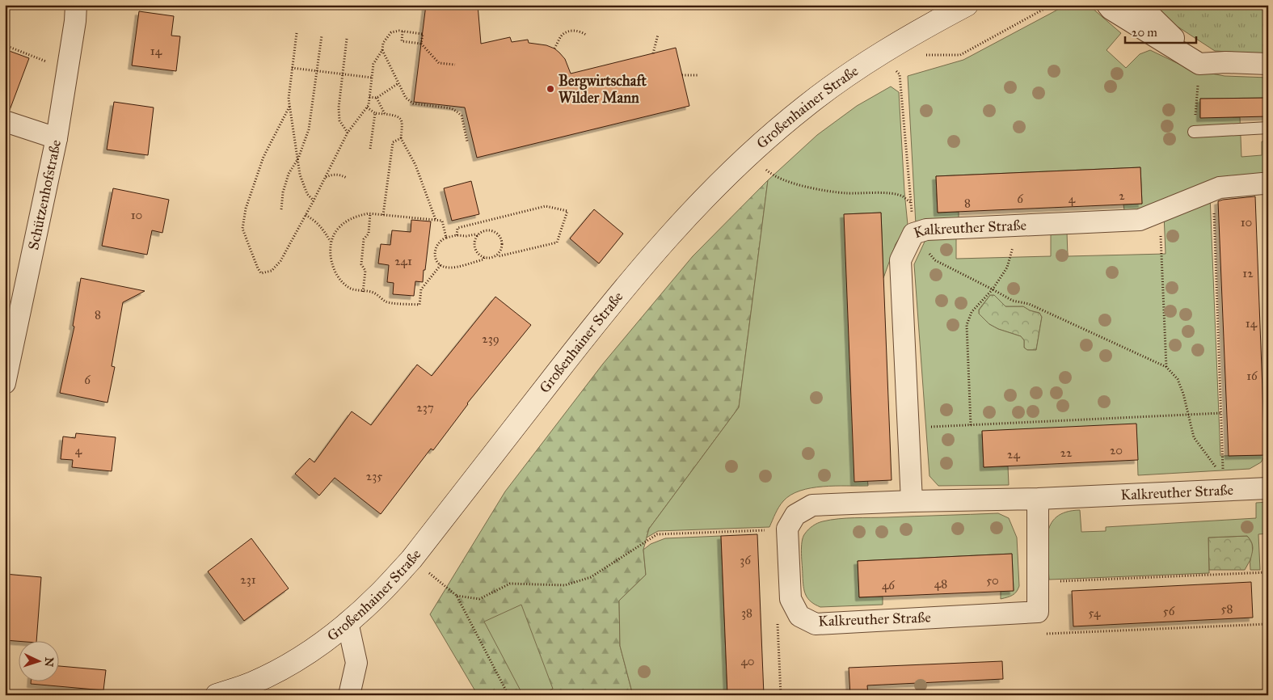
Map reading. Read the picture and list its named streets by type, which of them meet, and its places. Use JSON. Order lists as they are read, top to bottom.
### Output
{
  "streets": {
    "main road": ["Großenhainer Straße"],
    "street": ["Schützenhofstraße", "Kalkreuther Straße"]
  },
  "places": ["Bergwirtschaft Wilder Mann"],
  "house_numbers": [
    "14",
    "2",
    "6",
    "4",
    "8",
    "10",
    "10",
    "241",
    "12",
    "8",
    "14",
    "239",
    "16",
    "6",
    "237",
    "4",
    "20",
    "22",
    "24",
    "235",
    "36",
    "231",
    "50",
    "48",
    "46",
    "58",
    "56",
    "38",
    "54",
    "40"
  ],
  "scale_bar": "20 m",
  "north": "right"
}
